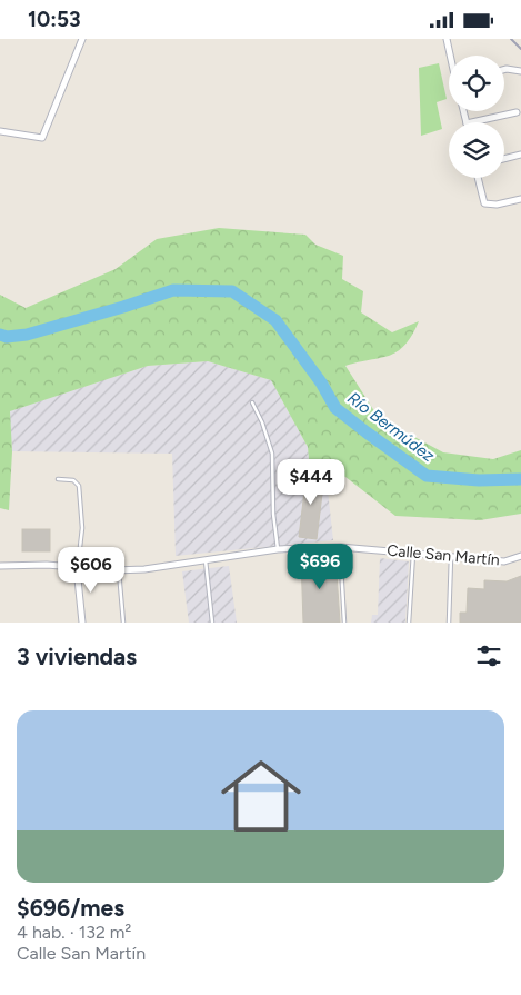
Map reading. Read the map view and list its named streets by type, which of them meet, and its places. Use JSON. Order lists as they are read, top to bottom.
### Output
{
  "streets": {
    "street": ["Calle San Martín"]
  },
  "water": ["Río Bermúdez"],
  "page": {
    "status": "10:53",
    "price": ["$444", "$696", "$606"],
    "heading": "3 viviendas",
    "list": [
      {
        "name": "$696/mes",
        "note": "4 hab. · 132 m² · Calle San Martín"
      }
    ]
  }
}
